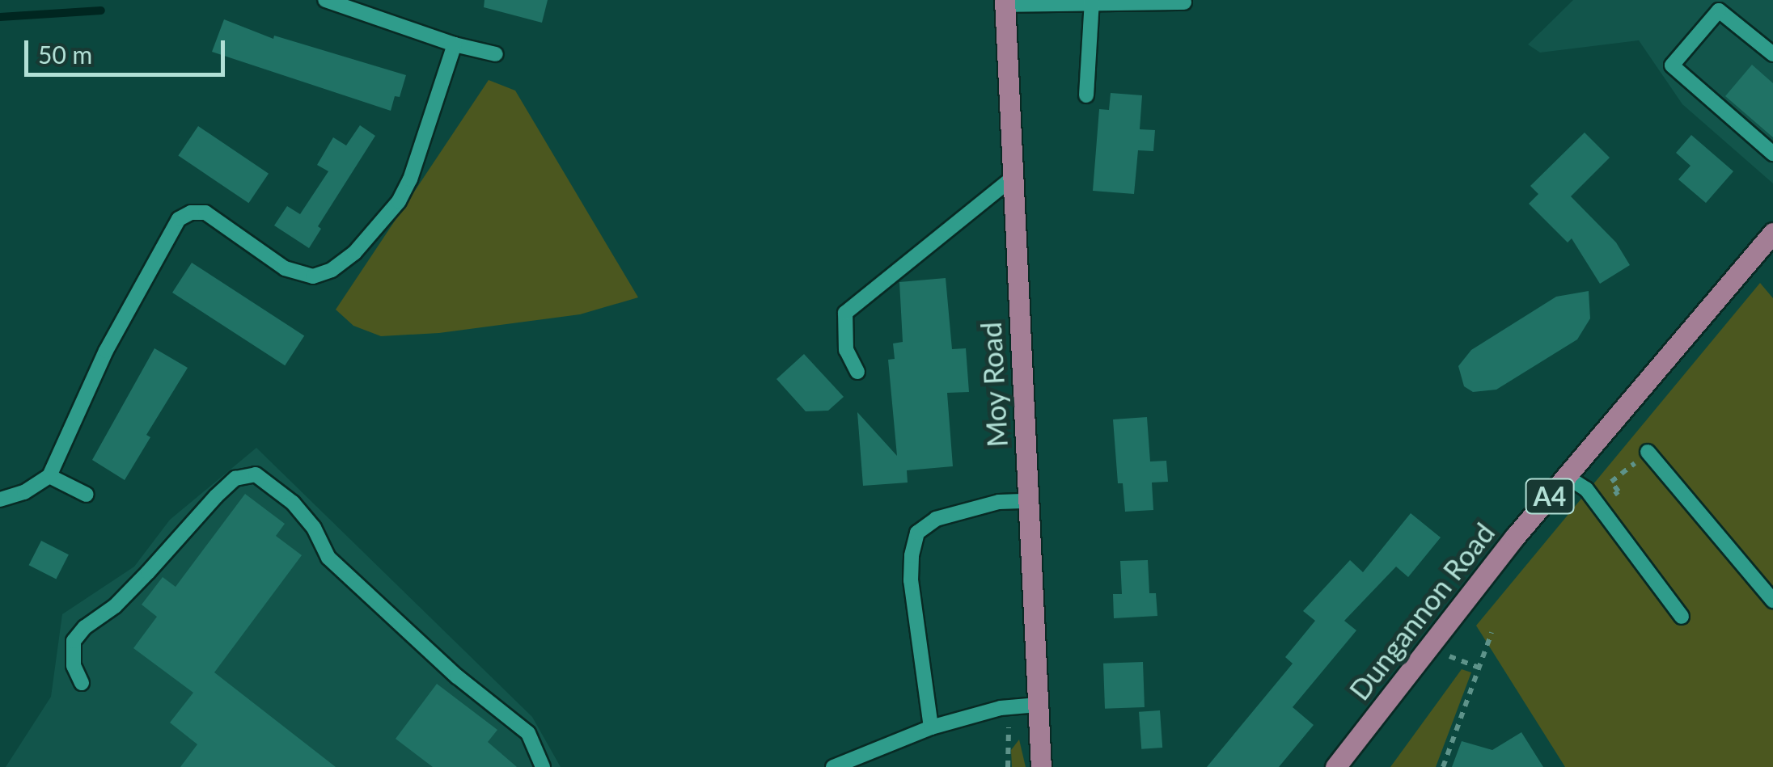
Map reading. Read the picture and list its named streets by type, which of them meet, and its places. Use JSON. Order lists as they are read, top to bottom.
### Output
{
  "streets": {
    "main road": ["Moy Road", "A4", "Dungannon Road"]
  },
  "scale_bar": "50 m"
}
